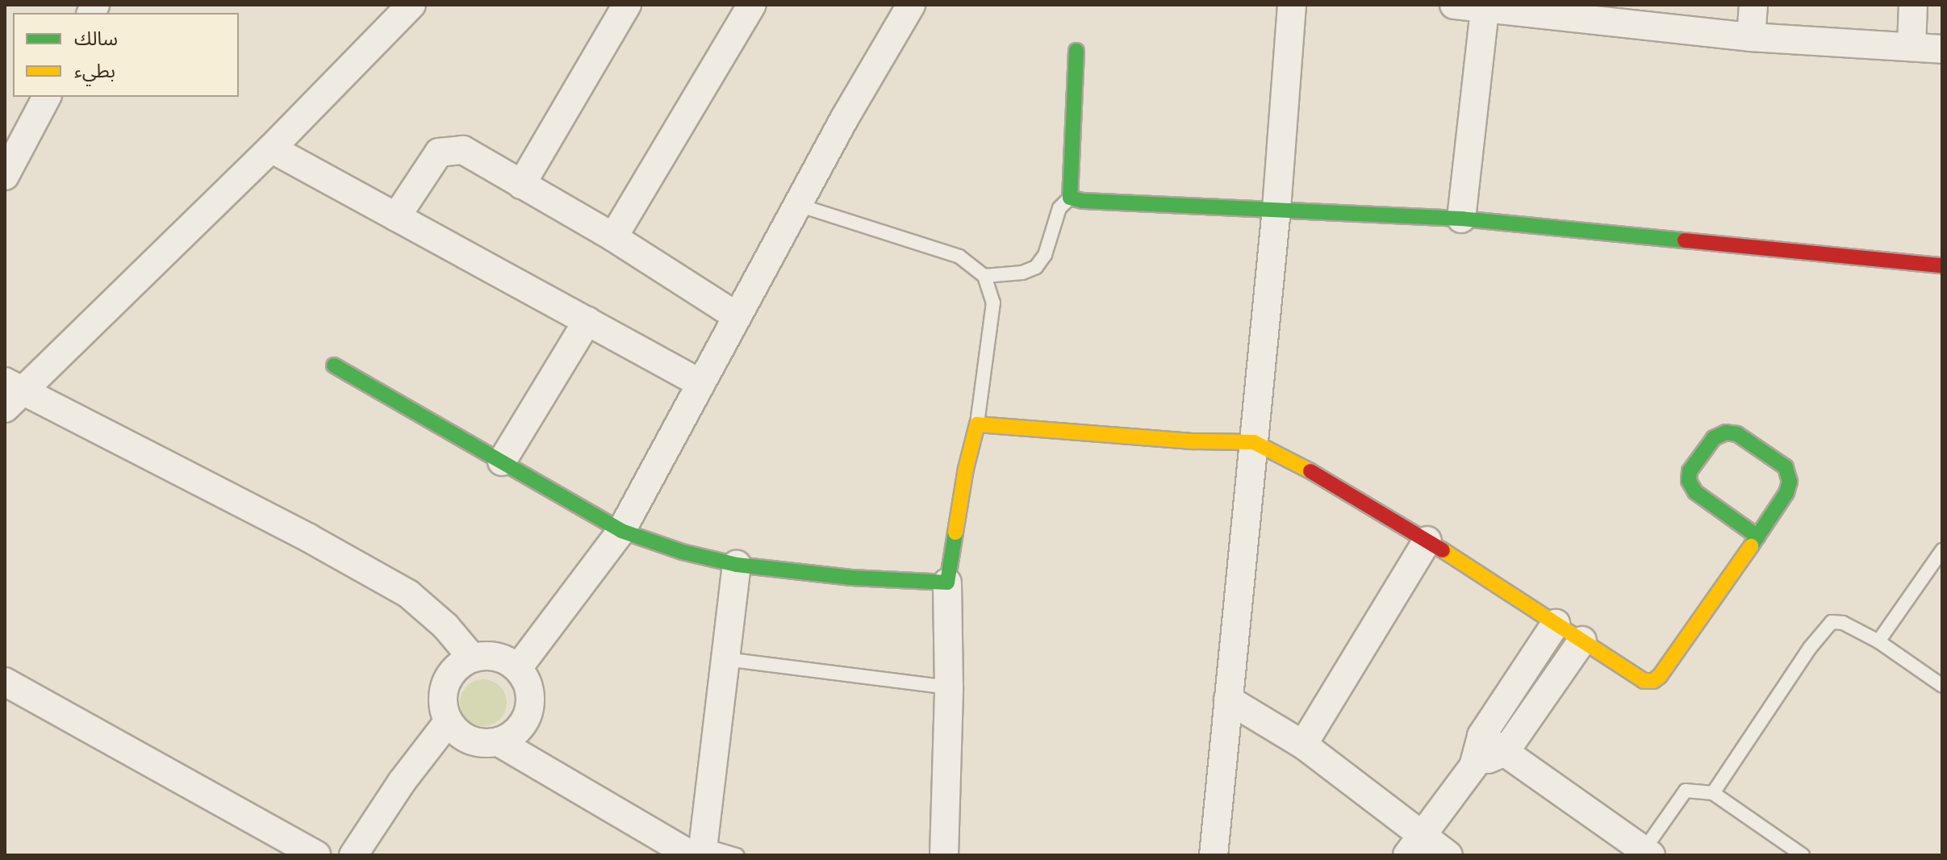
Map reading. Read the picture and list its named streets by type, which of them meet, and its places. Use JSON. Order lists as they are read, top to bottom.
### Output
{
  "legend": ["سالك", "بطيء"]
}
